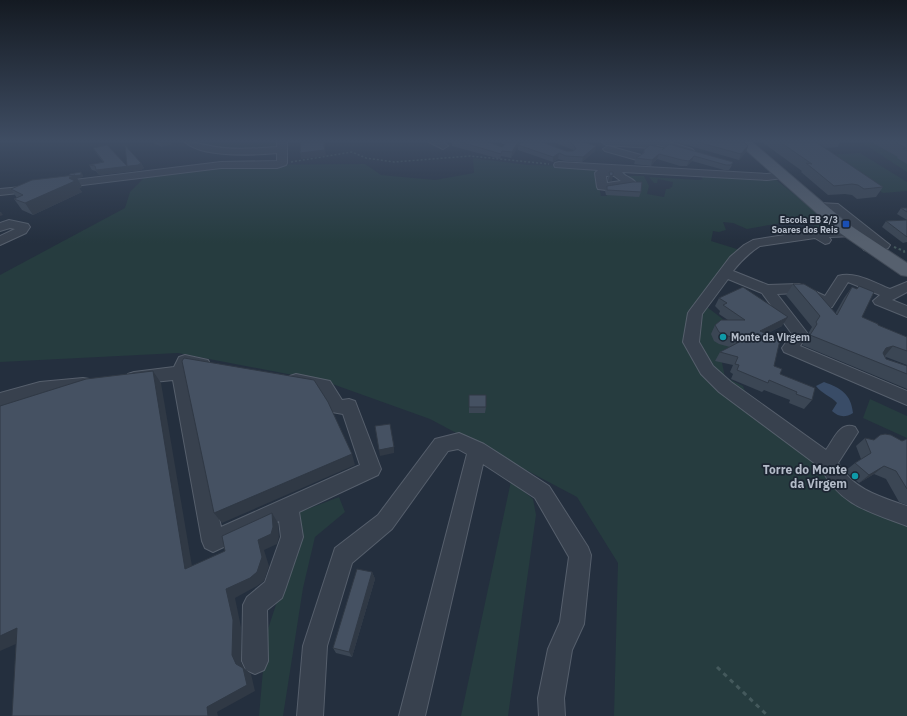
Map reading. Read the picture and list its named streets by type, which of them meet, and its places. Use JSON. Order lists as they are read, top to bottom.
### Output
{
  "places": {
    "transit": ["Escola EB 2/3 Soares dos Reis"],
    "other": ["Monte da Virgem", "Torre do Monte da Virgem"]
  }
}
